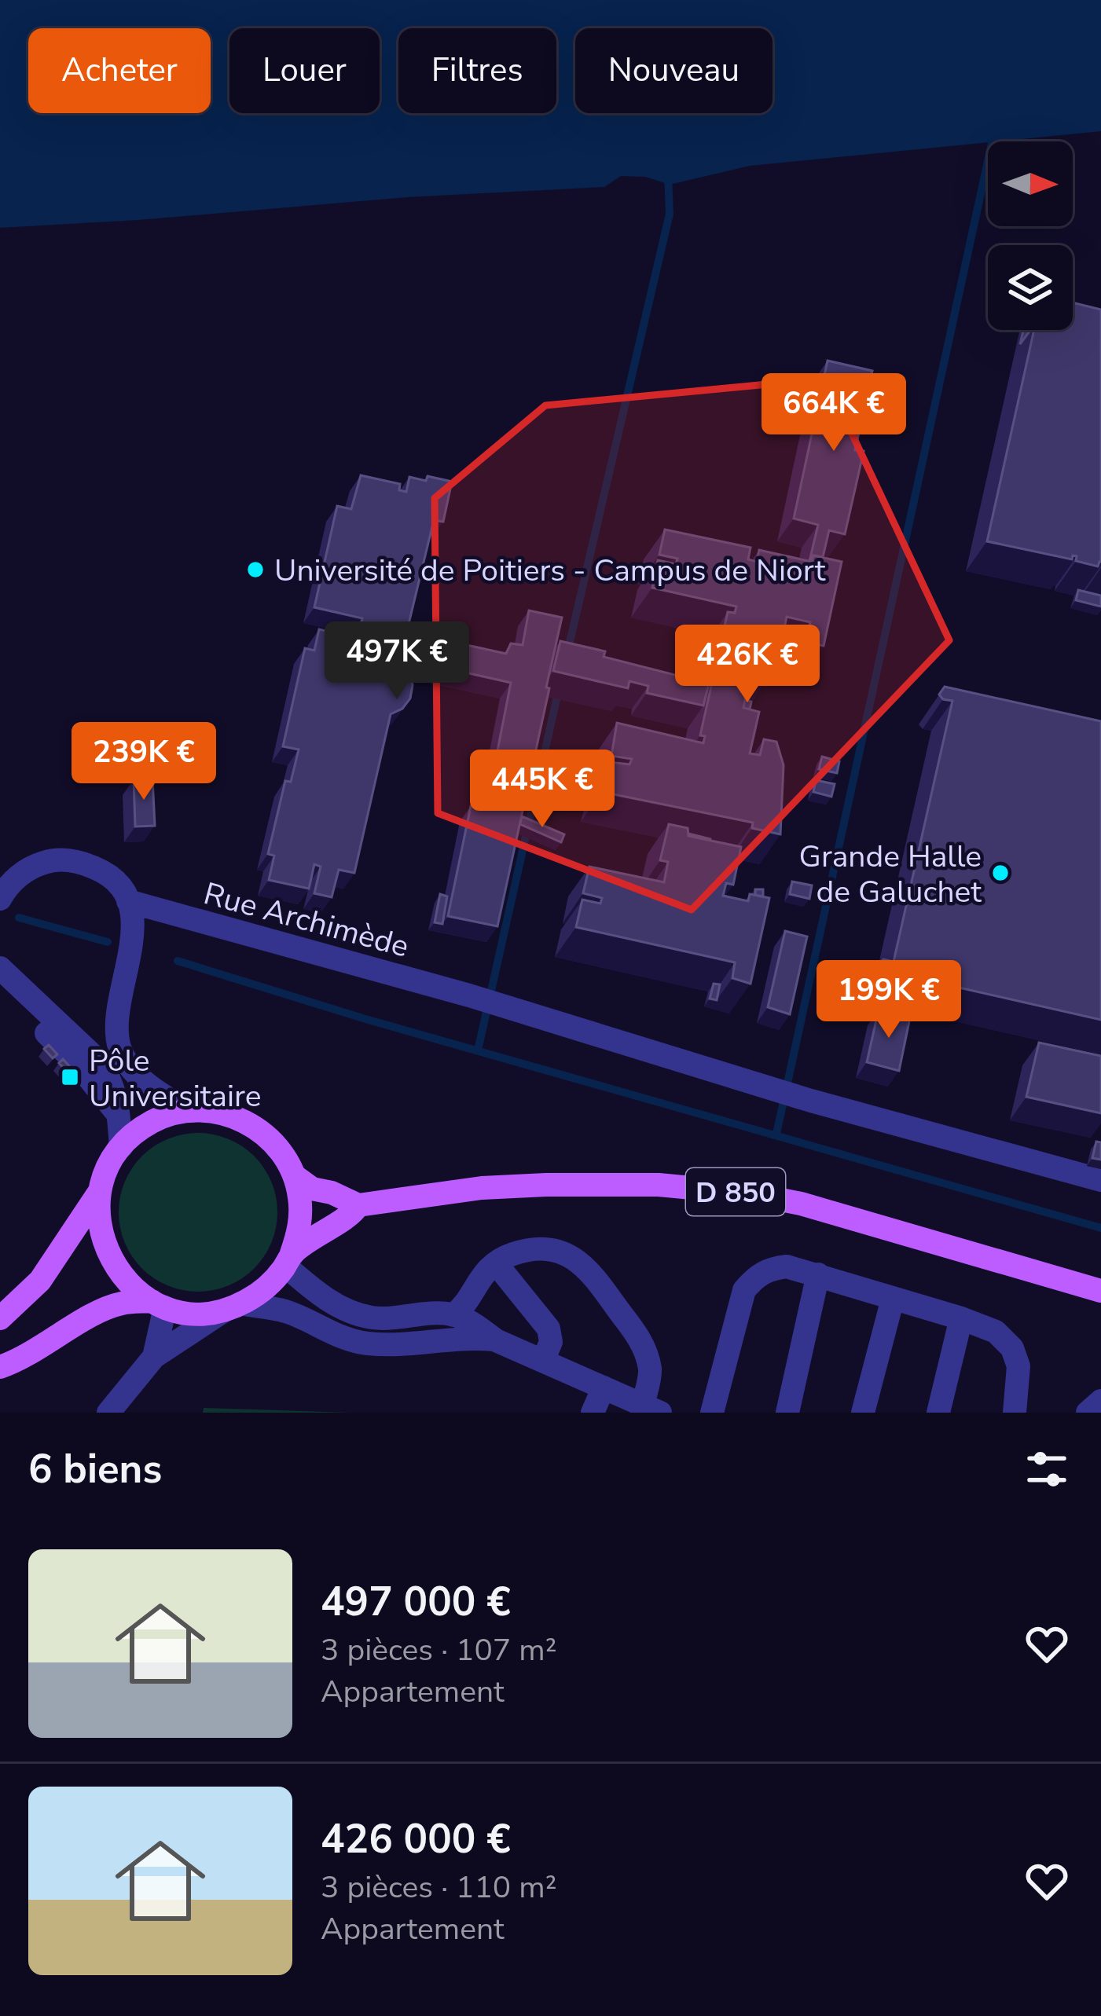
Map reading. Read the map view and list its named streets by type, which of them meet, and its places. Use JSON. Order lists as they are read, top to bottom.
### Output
{
  "streets": {
    "main road": ["D 850"],
    "street": ["Rue Archimède"]
  },
  "places": {
    "other": ["Université de Poitiers - Campus de Niort", "Grande Halle de Galuchet"],
    "transit": ["Pôle Universitaire"]
  },
  "north": "right",
  "page": {
    "chip": [
      "Acheter",
      "Louer",
      "Filtres",
      "Nouveau"
    ],
    "price": [
      "664K €",
      "497K €",
      "426K €",
      "239K €",
      "445K €",
      "199K €"
    ],
    "heading": "6 biens",
    "list": [
      {
        "name": "497 000 €",
        "note": "3 pièces · 107 m² · Appartement"
      },
      {
        "name": "426 000 €",
        "note": "3 pièces · 110 m² · Appartement"
      }
    ]
  }
}
